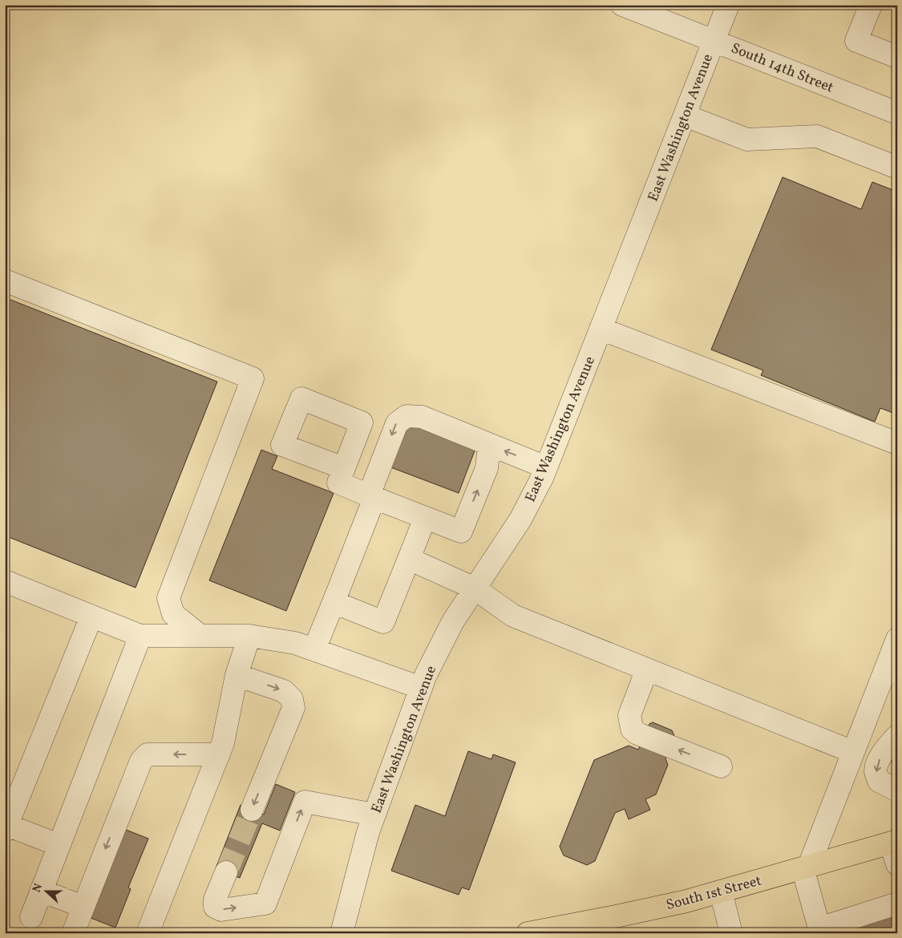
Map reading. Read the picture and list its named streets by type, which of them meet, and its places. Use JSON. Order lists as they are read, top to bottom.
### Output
{
  "streets": {
    "main road": ["South 1st Street"],
    "street": ["South 14th Street", "East Washington Avenue"]
  },
  "crossings": [
    ["South 14th Street", "East Washington Avenue"]
  ],
  "north": "left"
}
